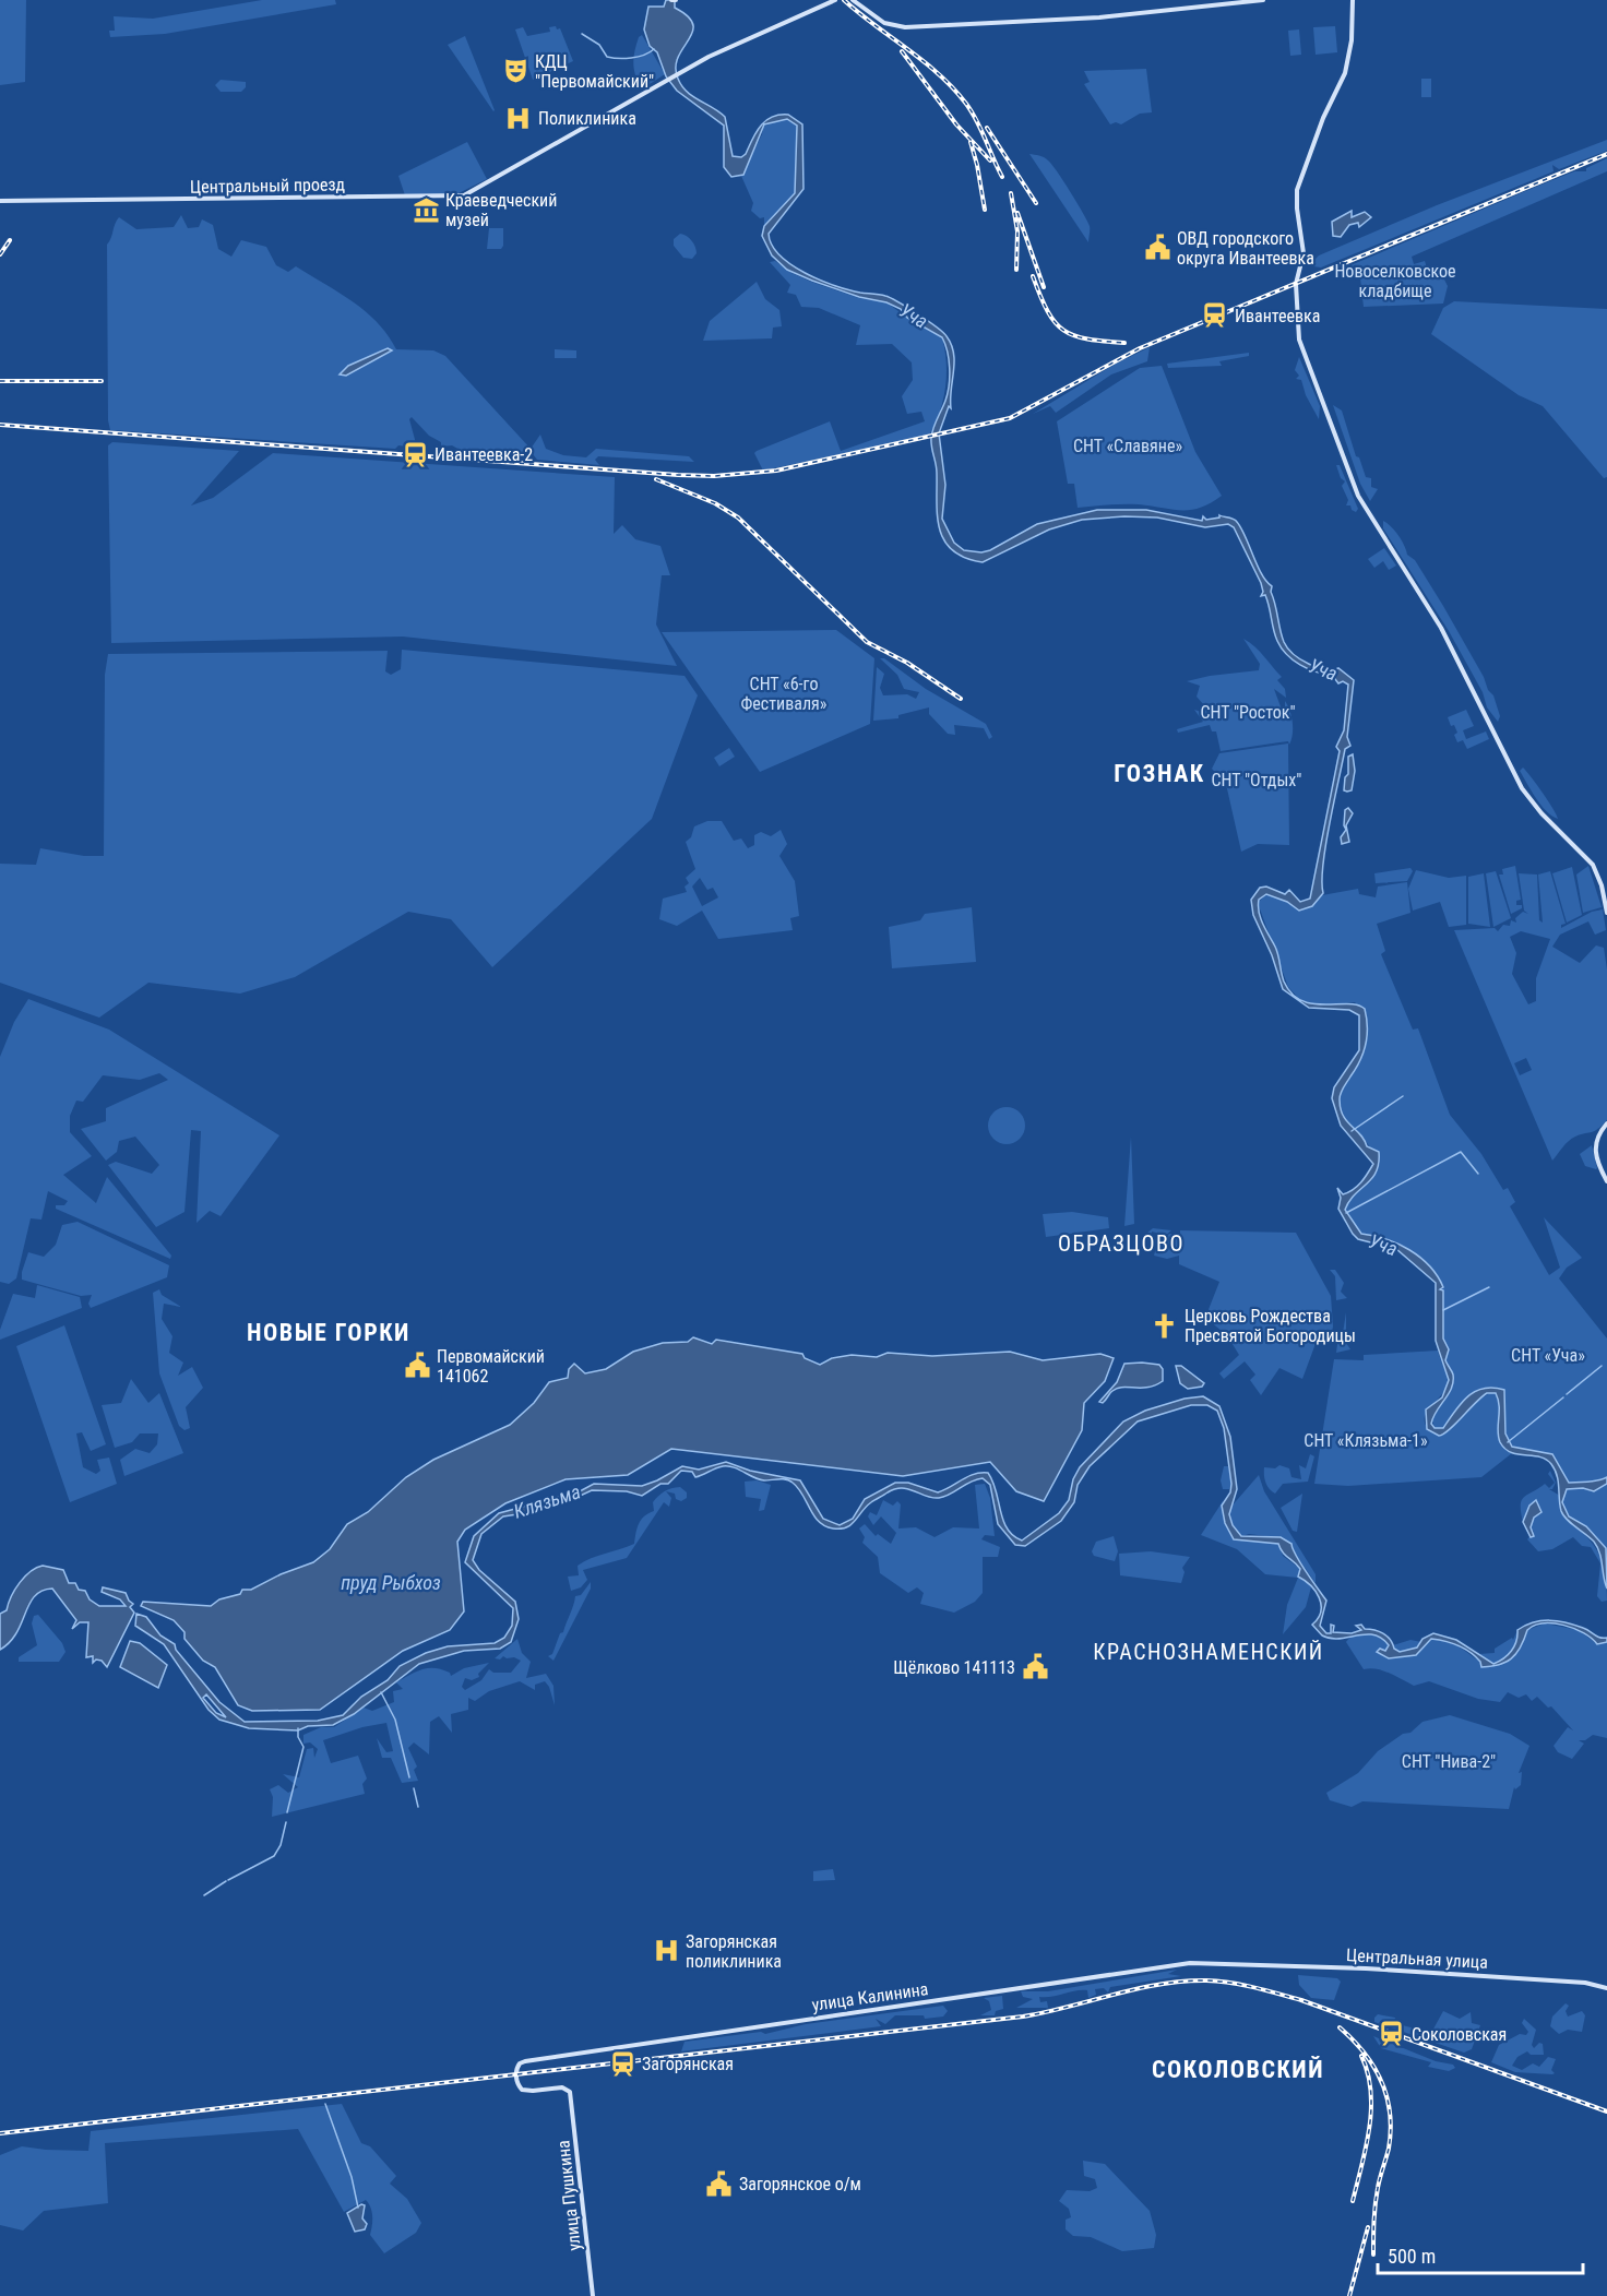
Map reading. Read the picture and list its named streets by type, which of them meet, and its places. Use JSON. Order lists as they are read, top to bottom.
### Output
{
  "streets": {
    "main road": [
      "Центральный проезд",
      "Центральная улица",
      "улица Калинина",
      "улица Пушкина"
    ]
  },
  "crossings": [
    ["Центральная улица", "улица Калинина"],
    ["улица Калинина", "улица Пушкина"]
  ],
  "districts": [
    "ГОЗНАК",
    "ОБРАЗЦОВО",
    "НОВЫЕ ГОРКИ",
    "КРАСНОЗНАМЕНСКИЙ",
    "СОКОЛОВСКИЙ"
  ],
  "water": ["Уча", "Клязьма", "пруд Рыбхоз"],
  "parks": [
    "Новоселковское кладбище",
    "СНТ «Славяне»",
    "СНТ «6-го Фестиваля»",
    "СНТ \"Росток\"",
    "СНТ \"Отдых\"",
    "СНТ «Уча»",
    "СНТ «Клязьма-1»",
    "СНТ \"Нива-2\""
  ],
  "places": {
    "theatre": ["КДЦ \"Первомайский\""],
    "hospital": ["Поликлиника", "Загорянская поликлиника"],
    "museum": ["Краеведческий музей"],
    "public building": [
      "ОВД городского округа Ивантеевка",
      "Первомайский 141062",
      "Щёлково 141113",
      "Загорянское о/м"
    ],
    "station": [
      "Ивантеевка",
      "Ивантеевка-2",
      "Соколовская",
      "Загорянская"
    ],
    "church": ["Церковь Рождества Пресвятой Богородицы"]
  },
  "scale_bar": "500 m"
}
